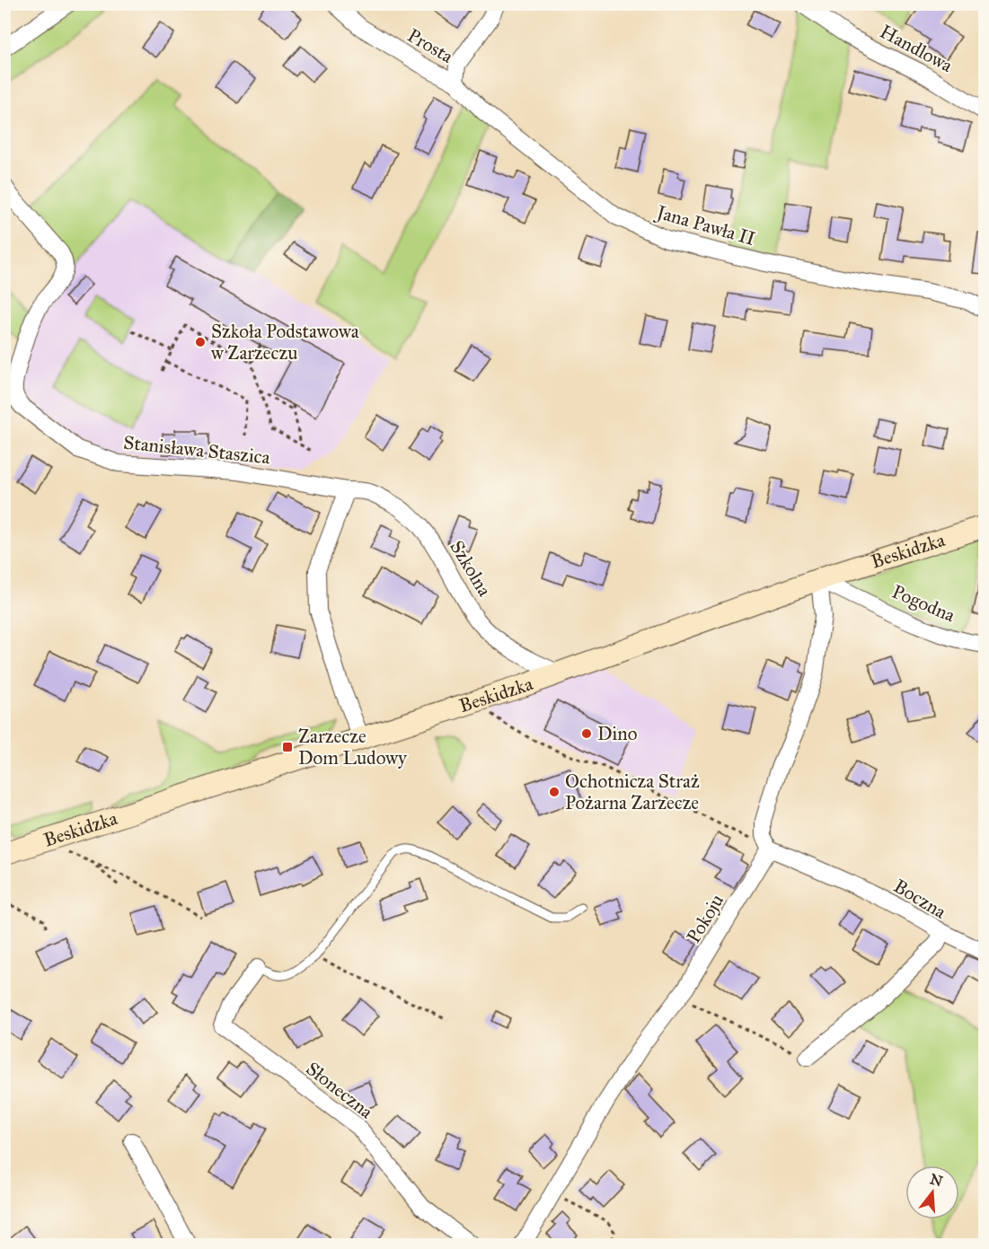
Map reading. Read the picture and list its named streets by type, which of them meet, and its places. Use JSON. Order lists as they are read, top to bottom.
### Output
{
  "streets": {
    "street": [
      "Prosta",
      "Handlowa",
      "Jana Pawła II",
      "Stanisława Staszica",
      "Beskidzka",
      "Szkolna",
      "Pogodna",
      "Boczna",
      "Pokoju",
      "Słoneczna"
    ]
  },
  "crossings": [
    ["Prosta", "Jana Pawła II"],
    ["Stanisława Staszica", "Szkolna"],
    ["Beskidzka", "Szkolna"],
    ["Beskidzka", "Pogodna"],
    ["Beskidzka", "Pokoju"],
    ["Pogodna", "Pokoju"],
    ["Boczna", "Pokoju"]
  ],
  "places": {
    "other": ["Szkoła Podstawowa w Zarzeczu", "Dino", "Ochotnicza Straż Pożarna Zarzecze"],
    "transit": ["Zarzecze Dom Ludowy"]
  },
  "north": "top"
}
